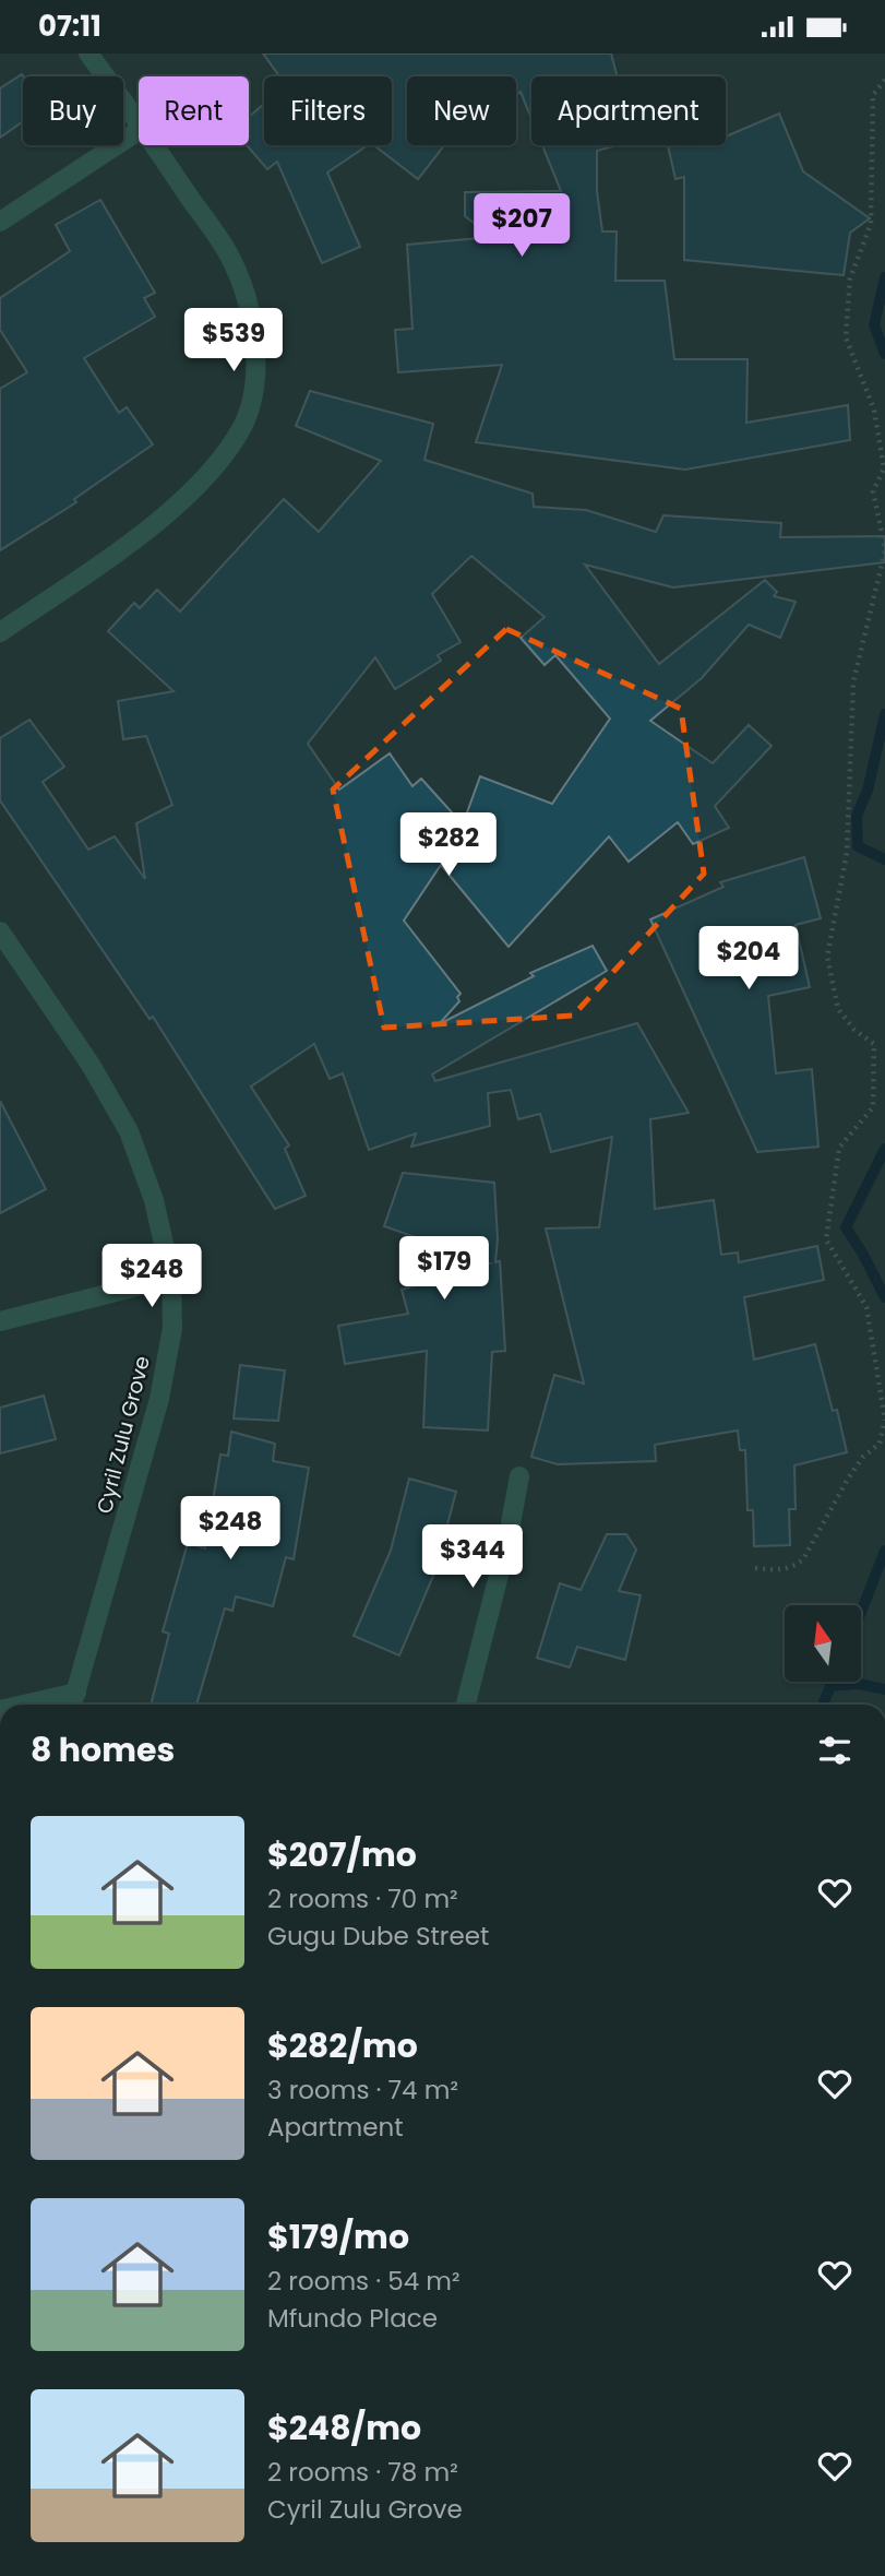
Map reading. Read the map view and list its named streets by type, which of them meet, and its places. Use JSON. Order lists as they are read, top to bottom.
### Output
{
  "streets": {
    "street": ["Cyril Zulu Grove"]
  },
  "north": "top",
  "page": {
    "status": "07:11",
    "chip": [
      "Buy",
      "Rent",
      "Filters",
      "New",
      "Apartment"
    ],
    "price": [
      "$207",
      "$539",
      "$282",
      "$204",
      "$179",
      "$248",
      "$248",
      "$344"
    ],
    "heading": "8 homes",
    "list": [
      {
        "name": "$207/mo",
        "note": "2 rooms · 70 m² · Gugu Dube Street"
      },
      {
        "name": "$282/mo",
        "note": "3 rooms · 74 m² · Apartment"
      },
      {
        "name": "$179/mo",
        "note": "2 rooms · 54 m² · Mfundo Place"
      },
      {
        "name": "$248/mo",
        "note": "2 rooms · 78 m² · Cyril Zulu Grove"
      }
    ]
  }
}
